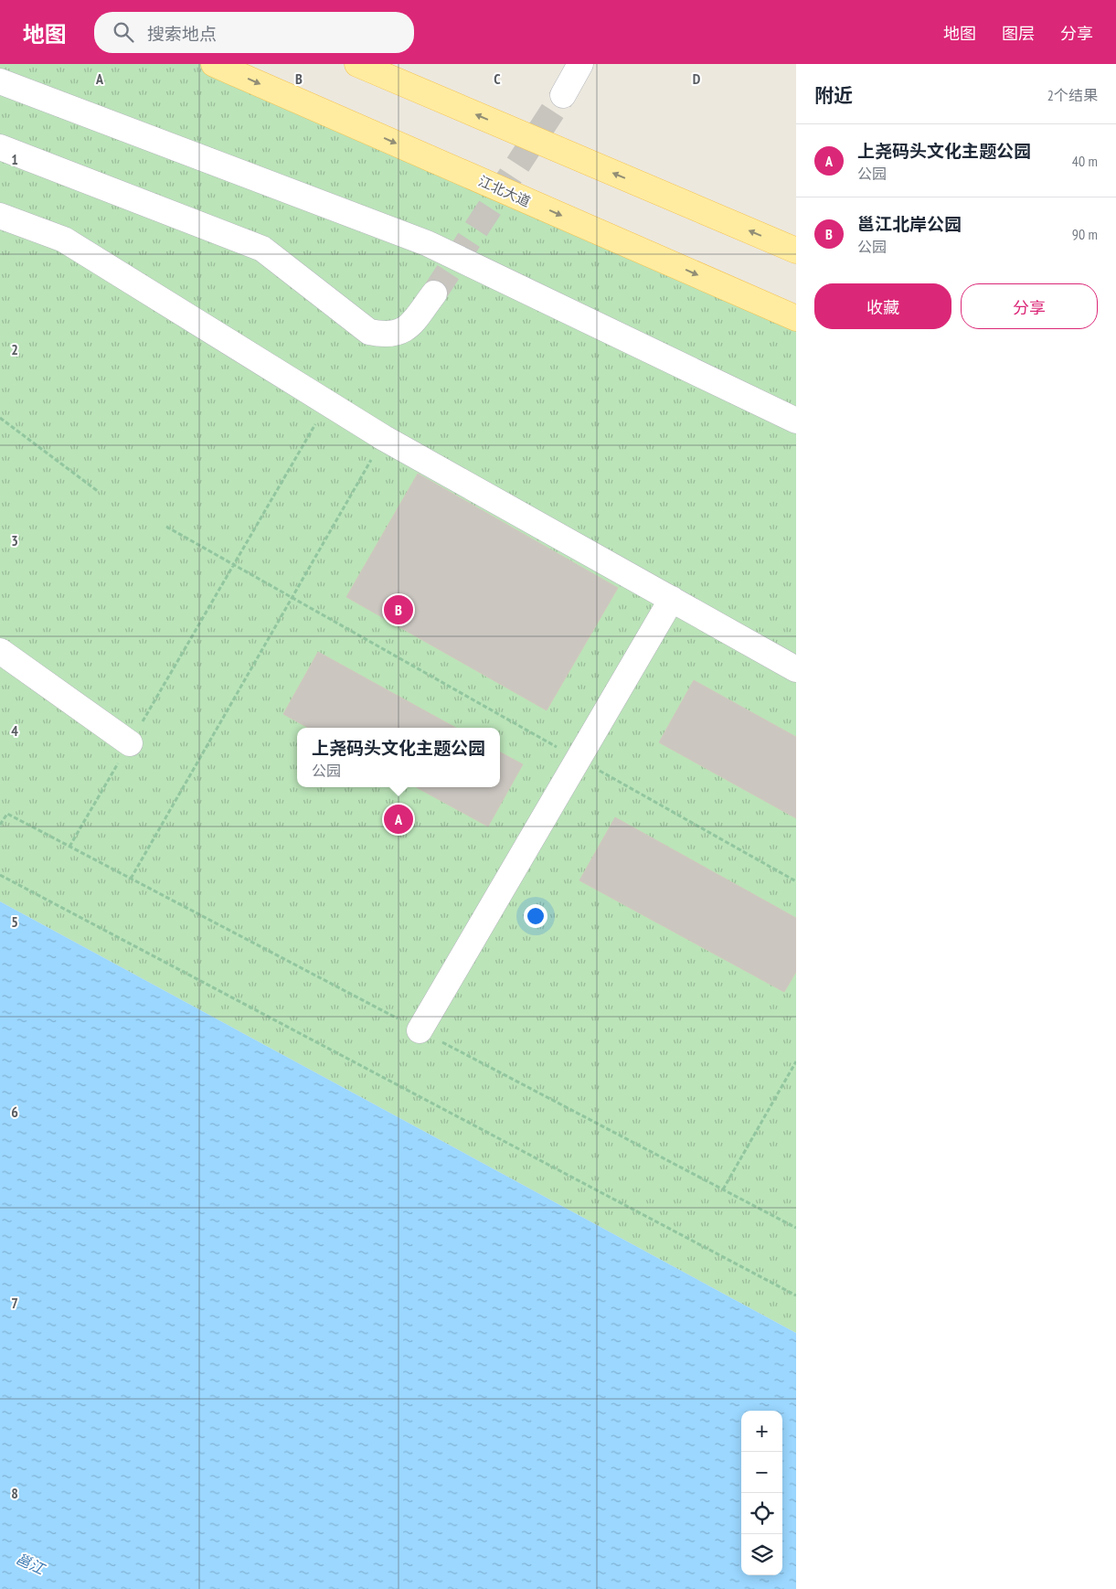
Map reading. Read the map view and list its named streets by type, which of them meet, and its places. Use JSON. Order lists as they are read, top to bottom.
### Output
{
  "streets": {
    "main road": ["江北大道"]
  },
  "water": ["邕江"],
  "page": {
    "header": "地图",
    "search": "搜索地点",
    "nav": ["地图", "图层", "分享"],
    "heading": ["附近", "2个结果"],
    "list": [
      {
        "mark": "A",
        "name": "上尧码头文化主题公园",
        "note": "公园",
        "value": "40 m"
      },
      {
        "mark": "B",
        "name": "邕江北岸公园",
        "note": "公园",
        "value": "90 m"
      }
    ],
    "buttons": ["收藏", "分享"],
    "pins": ["B", "A"],
    "popup": ["上尧码头文化主题公园", "公园"],
    "map_buttons": ["+", "−"]
  },
  "grid": {
    "columns": [
      "A",
      "B",
      "C",
      "D"
    ],
    "rows": [
      "1",
      "2",
      "3",
      "4",
      "5",
      "6",
      "7",
      "8"
    ]
  }
}
